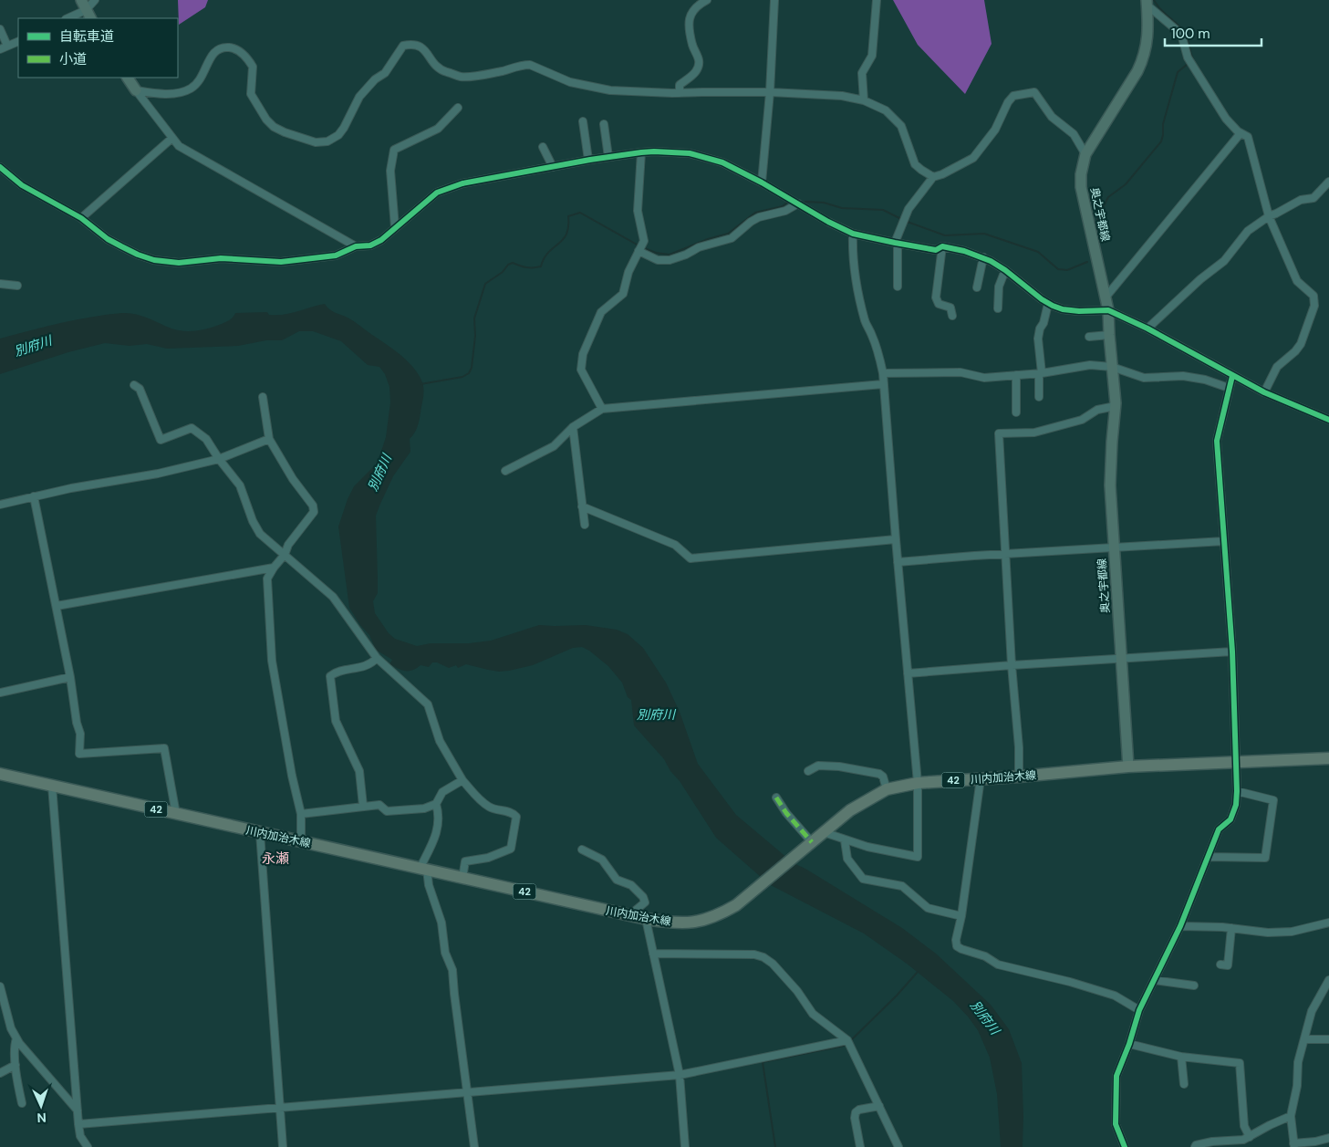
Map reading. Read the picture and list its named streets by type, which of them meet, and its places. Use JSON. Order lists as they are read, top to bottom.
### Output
{
  "streets": {
    "main road": ["川内加治木線", "42"],
    "street": ["奥之宇都線"]
  },
  "crossings": [
    ["奥之宇都線", "川内加治木線"]
  ],
  "districts": ["永瀬"],
  "water": ["別府川"],
  "legend": ["自転車道", "小道"],
  "scale_bar": "100 m",
  "north": "bottom"
}
